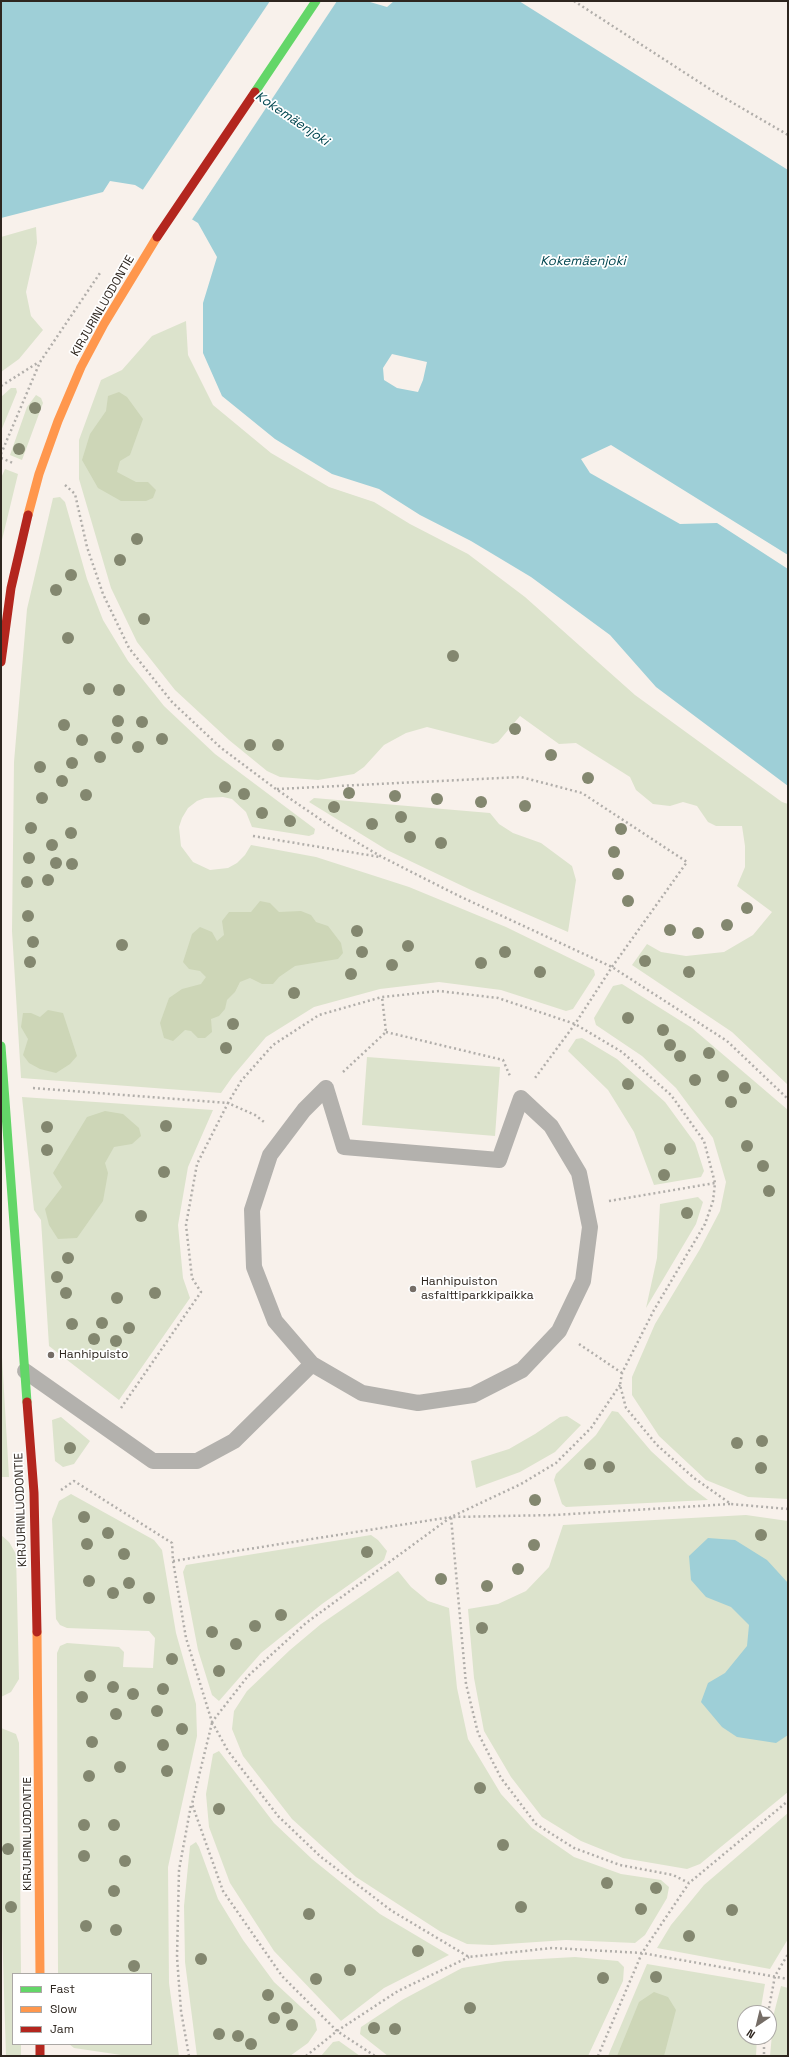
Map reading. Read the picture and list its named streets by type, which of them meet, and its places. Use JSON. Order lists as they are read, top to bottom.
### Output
{
  "streets": {
    "street": ["KIRJURINLUODONTIE"]
  },
  "water": ["Kokemäenjoki"],
  "places": ["Hanhipuiston asfalttiparkkipaikka", "Hanhipuisto"],
  "legend": ["Fast", "Slow", "Jam"],
  "north": "bottom left"
}
